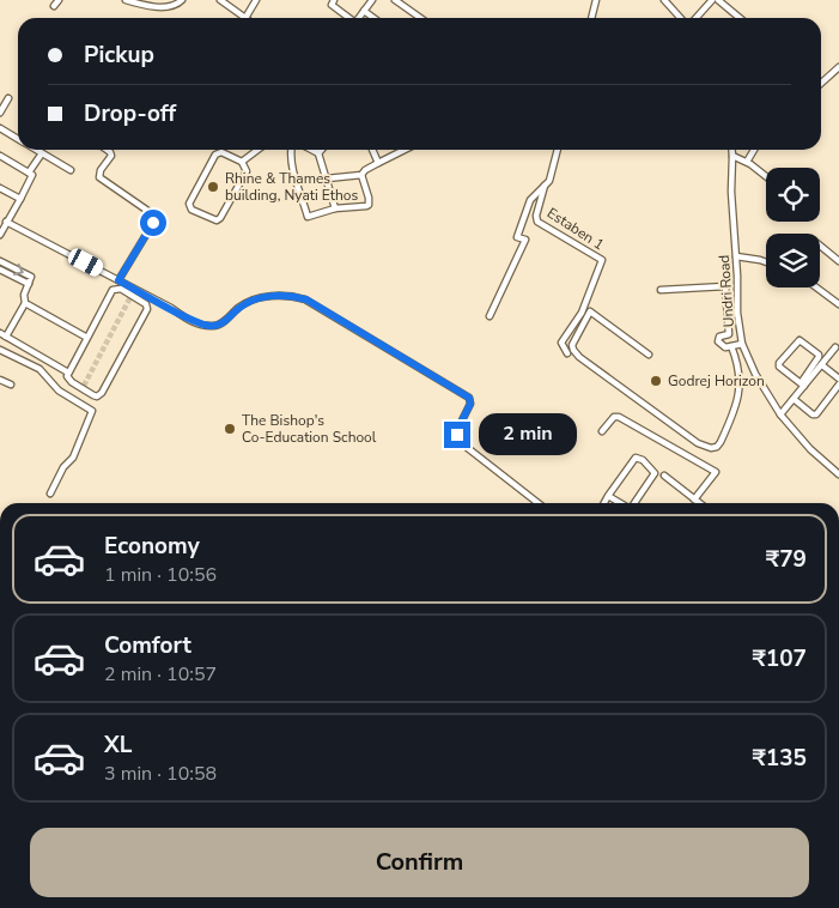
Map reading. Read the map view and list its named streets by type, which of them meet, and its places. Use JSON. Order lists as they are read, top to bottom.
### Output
{
  "streets": {
    "street": ["Estaben 1", "Undri Road"]
  },
  "places": ["Rhine & Thames building, Nyati Ethos", "Godrej Horizon", "The Bishop's Co-Education School"],
  "page": {
    "banner": ["Pickup", "Drop-off"],
    "bubble": "2 min",
    "list": [
      {
        "name": "Economy",
        "note": "1 min · 10:56",
        "value": "₹79"
      },
      {
        "name": "Comfort",
        "note": "2 min · 10:57",
        "value": "₹107"
      },
      {
        "name": "XL",
        "note": "3 min · 10:58",
        "value": "₹135"
      }
    ],
    "buttons": "Confirm"
  }
}
